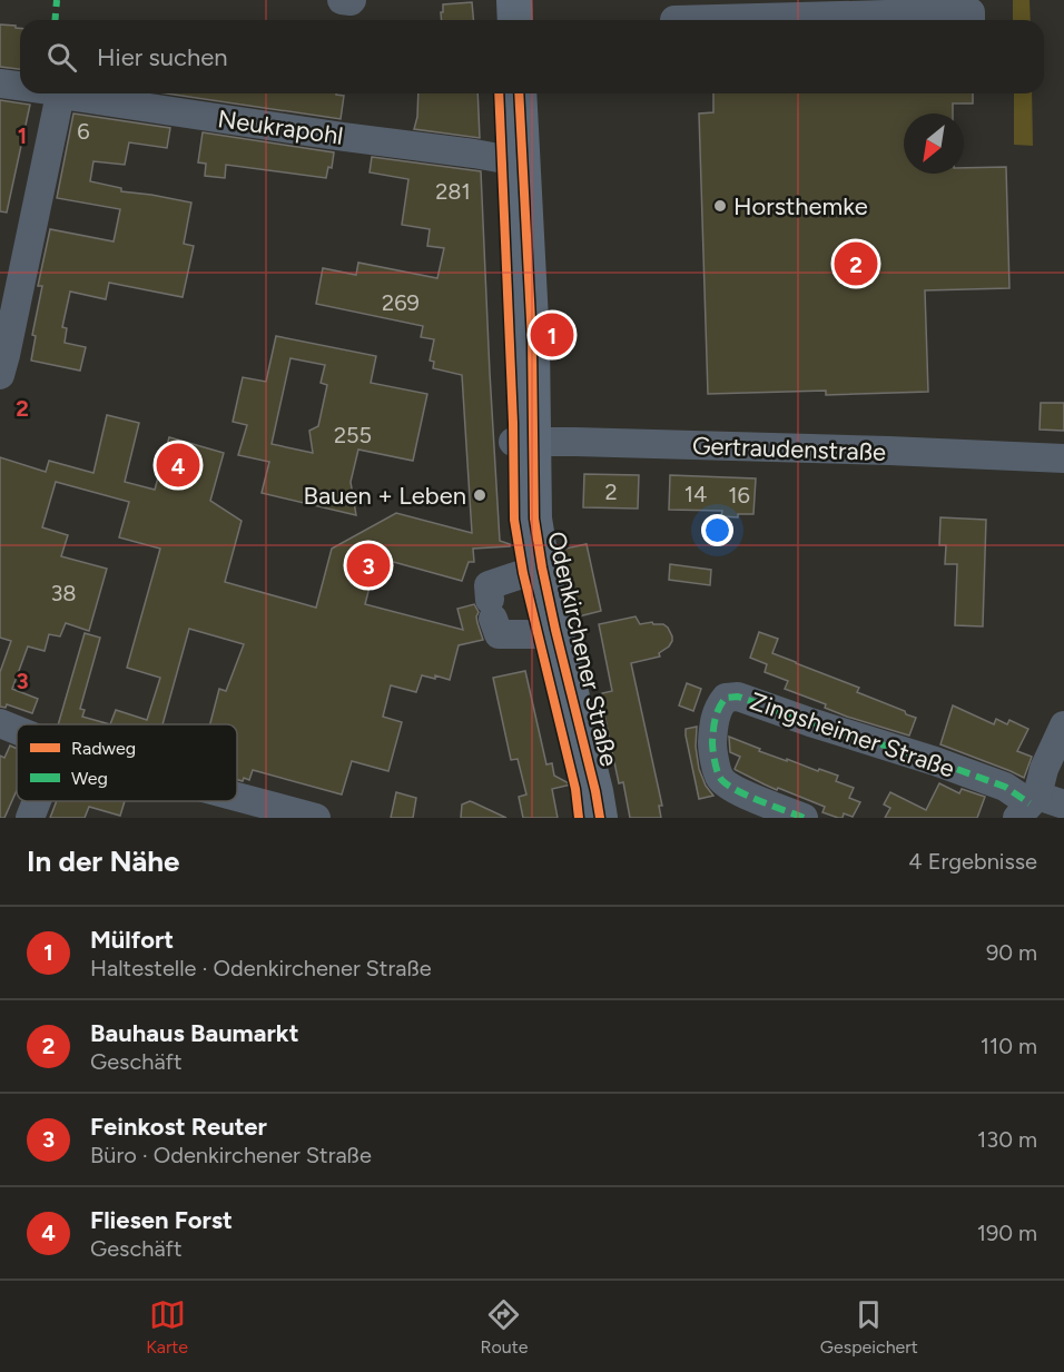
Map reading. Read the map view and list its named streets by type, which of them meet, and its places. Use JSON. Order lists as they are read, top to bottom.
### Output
{
  "streets": {
    "main road": ["Odenkirchener Straße"],
    "street": ["Neukrapohl", "Gertraudenstraße", "Zingsheimer Straße"]
  },
  "crossings": [
    ["Neukrapohl", "Odenkirchener Straße"],
    ["Gertraudenstraße", "Odenkirchener Straße"]
  ],
  "places": ["Horsthemke", "Bauen + Leben"],
  "house_numbers": [
    "6",
    "281",
    "269",
    "255",
    "2",
    "14",
    "16",
    "38"
  ],
  "legend": ["Radweg", "Weg"],
  "north": "bottom left",
  "page": {
    "search": "Hier suchen",
    "pins": [
      "2",
      "1",
      "4",
      "3"
    ],
    "heading": ["In der Nähe", "4 Ergebnisse"],
    "list": [
      {
        "mark": "1",
        "name": "Mülfort",
        "note": "Haltestelle · Odenkirchener Straße",
        "value": "90 m"
      },
      {
        "mark": "2",
        "name": "Bauhaus Baumarkt",
        "note": "Geschäft",
        "value": "110 m"
      },
      {
        "mark": "3",
        "name": "Feinkost Reuter",
        "note": "Büro · Odenkirchener Straße",
        "value": "130 m"
      },
      {
        "mark": "4",
        "name": "Fliesen Forst",
        "note": "Geschäft",
        "value": "190 m"
      }
    ],
    "nav": ["Karte", "Route", "Gespeichert"]
  },
  "grid": {
    "rows": ["1", "2", "3"]
  }
}
